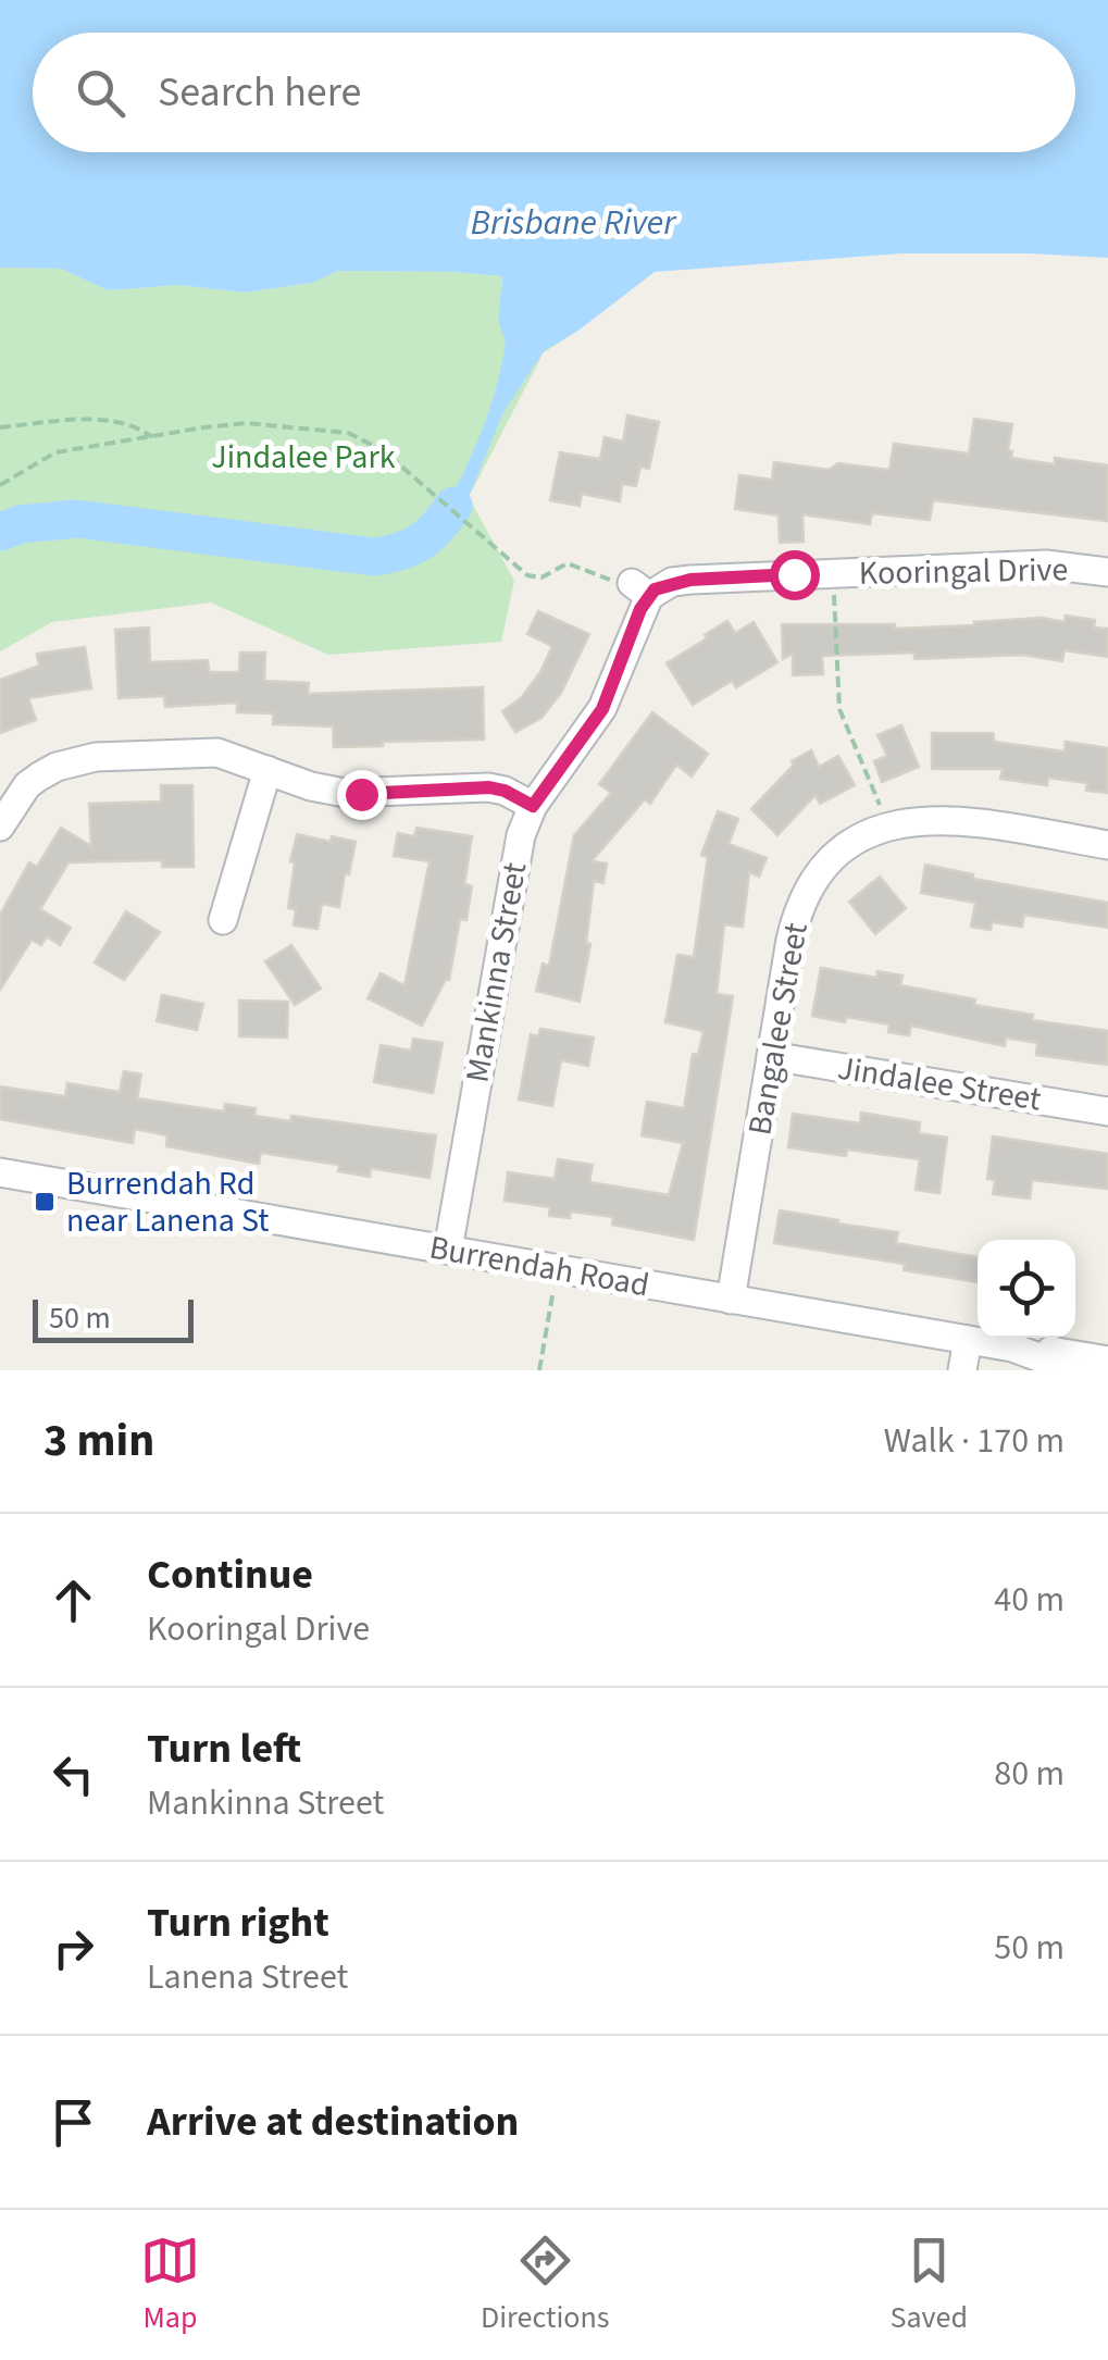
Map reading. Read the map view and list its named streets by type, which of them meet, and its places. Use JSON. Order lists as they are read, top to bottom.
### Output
{
  "streets": {
    "street": [
      "Kooringal Drive",
      "Mankinna Street",
      "Bangalee Street",
      "Jindalee Street",
      "Burrendah Road"
    ]
  },
  "crossings": [
    ["Kooringal Drive", "Mankinna Street"],
    ["Mankinna Street", "Burrendah Road"],
    ["Bangalee Street", "Jindalee Street"],
    ["Bangalee Street", "Burrendah Road"]
  ],
  "water": ["Brisbane River"],
  "parks": ["Jindalee Park"],
  "places": {
    "transit": ["Burrendah Rd near Lanena St"]
  },
  "scale_bar": "50 m",
  "page": {
    "search": "Search here",
    "scale": "50 m",
    "heading": ["3 min", "Walk · 170 m"],
    "list": [
      ["Continue", "Kooringal Drive", "40 m"],
      ["Turn left", "Mankinna Street", "80 m"],
      ["Turn right", "Lanena Street", "50 m"],
      "Arrive at destination"
    ],
    "nav": ["Map", "Directions", "Saved"]
  }
}
